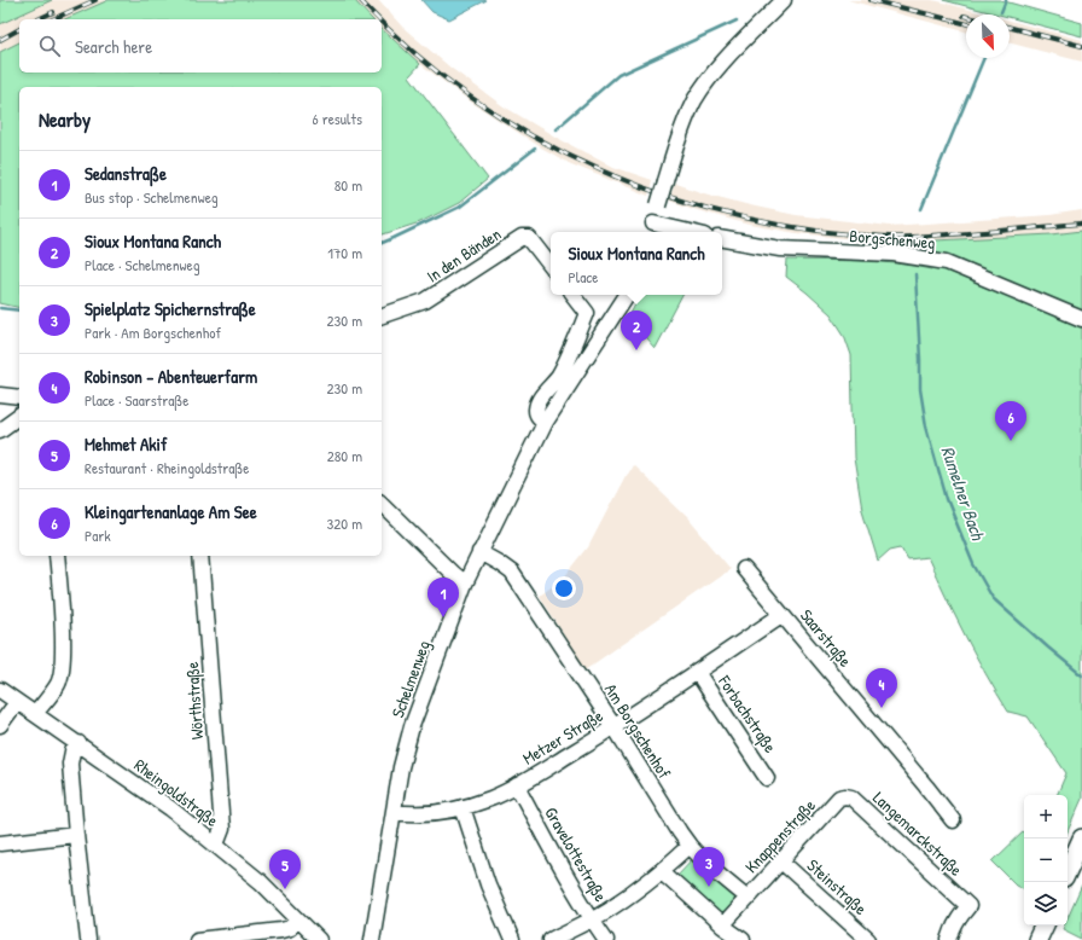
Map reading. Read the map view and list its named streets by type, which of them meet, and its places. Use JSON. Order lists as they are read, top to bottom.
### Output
{
  "streets": {
    "street": [
      "Borgschenweg",
      "In den Bänden",
      "Saarstraße",
      "Schelmenweg",
      "Wörthstraße",
      "Forbachstraße",
      "Am Borgschenhof",
      "Metzer Straße",
      "Rheingoldstraße",
      "Langemarckstraße",
      "Knappenstraße",
      "Gravelottestraße",
      "Steinstraße"
    ]
  },
  "crossings": [
    ["Saarstraße", "Metzer Straße"],
    ["Schelmenweg", "Am Borgschenhof"],
    ["Schelmenweg", "Metzer Straße"],
    ["Wörthstraße", "Rheingoldstraße"],
    ["Forbachstraße", "Metzer Straße"],
    ["Am Borgschenhof", "Metzer Straße"],
    ["Am Borgschenhof", "Knappenstraße"],
    ["Metzer Straße", "Gravelottestraße"],
    ["Langemarckstraße", "Knappenstraße"],
    ["Knappenstraße", "Steinstraße"]
  ],
  "water": ["Rumelner Bach"],
  "north": "bottom right",
  "page": {
    "search": "Search here",
    "heading": ["Nearby", "6 results"],
    "list": [
      {
        "mark": "1",
        "name": "Sedanstraße",
        "note": "Bus stop · Schelmenweg",
        "value": "80 m"
      },
      {
        "mark": "2",
        "name": "Sioux Montana Ranch",
        "note": "Place · Schelmenweg",
        "value": "170 m"
      },
      {
        "mark": "3",
        "name": "Spielplatz Spichernstraße",
        "note": "Park · Am Borgschenhof",
        "value": "230 m"
      },
      {
        "mark": "4",
        "name": "Robinson - Abenteuerfarm",
        "note": "Place · Saarstraße",
        "value": "230 m"
      },
      {
        "mark": "5",
        "name": "Mehmet Akif",
        "note": "Restaurant · Rheingoldstraße",
        "value": "280 m"
      },
      {
        "mark": "6",
        "name": "Kleingartenanlage Am See",
        "note": "Park",
        "value": "320 m"
      }
    ],
    "popup": ["Sioux Montana Ranch", "Place"],
    "pins": [
      "2",
      "6",
      "1",
      "4",
      "3",
      "5"
    ],
    "map_buttons": ["+", "−"]
  }
}
